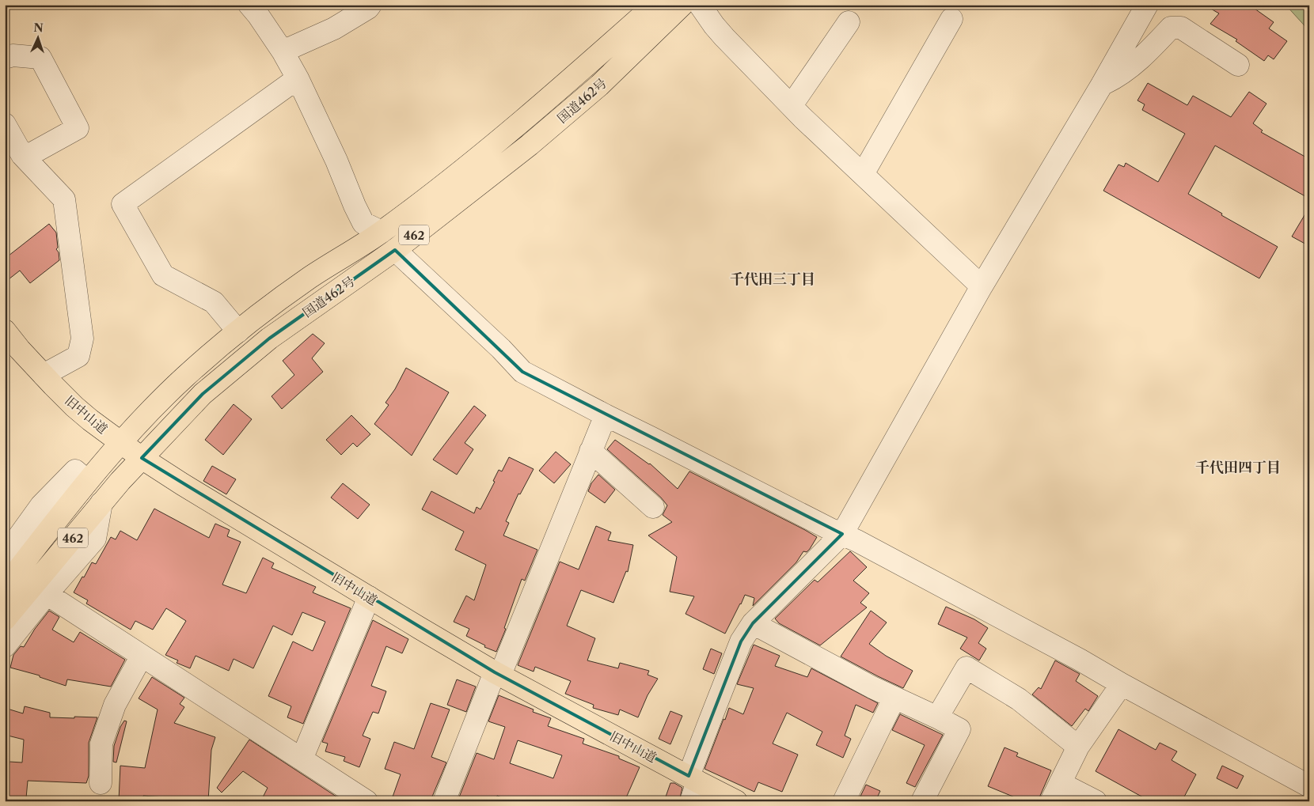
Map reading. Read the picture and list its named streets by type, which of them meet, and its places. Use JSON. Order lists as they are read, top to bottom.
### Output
{
  "streets": {
    "main road": ["国道462号", "462", "旧中山道"]
  },
  "crossings": [
    ["国道462号", "旧中山道"]
  ],
  "districts": ["千代田三丁目", "千代田四丁目"],
  "north": "top"
}
